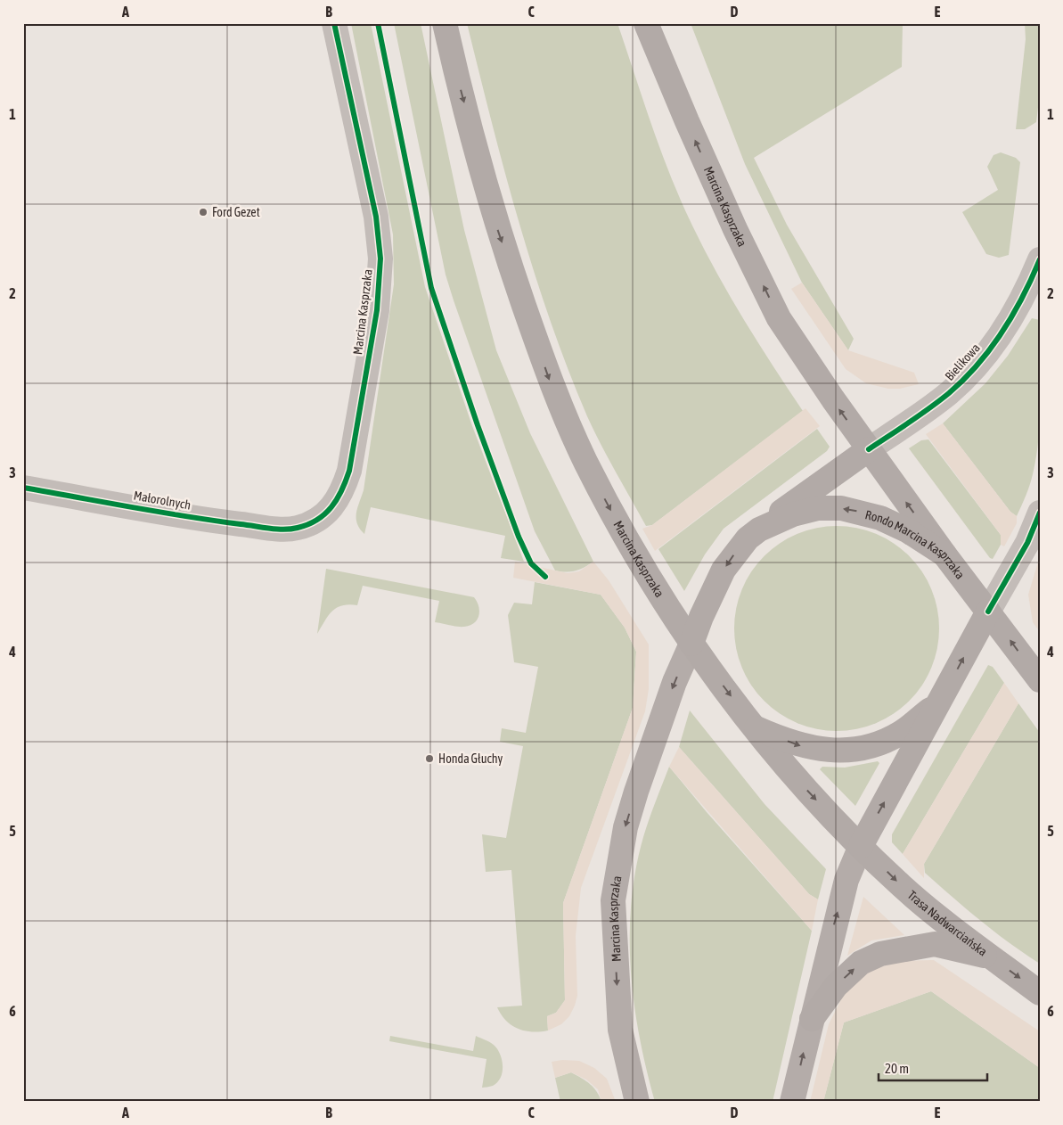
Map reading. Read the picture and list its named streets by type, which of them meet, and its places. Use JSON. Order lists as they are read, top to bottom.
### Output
{
  "streets": {
    "main road": ["Marcina Kasprzaka", "Rondo Marcina Kasprzaka", "Trasa Nadwarciańska"],
    "street": ["Bielikowa", "Małorolnych"]
  },
  "crossings": [
    ["Marcina Kasprzaka", "Bielikowa"],
    ["Marcina Kasprzaka", "Małorolnych"],
    ["Marcina Kasprzaka", "Rondo Marcina Kasprzaka"]
  ],
  "one_way": ["Trasa Nadwarciańska"],
  "places": ["Ford Gezet", "Honda Głuchy"],
  "scale_bar": "20 m",
  "grid": {
    "columns": [
      "A",
      "B",
      "C",
      "D",
      "E"
    ],
    "rows": [
      "1",
      "2",
      "3",
      "4",
      "5",
      "6"
    ]
  }
}
